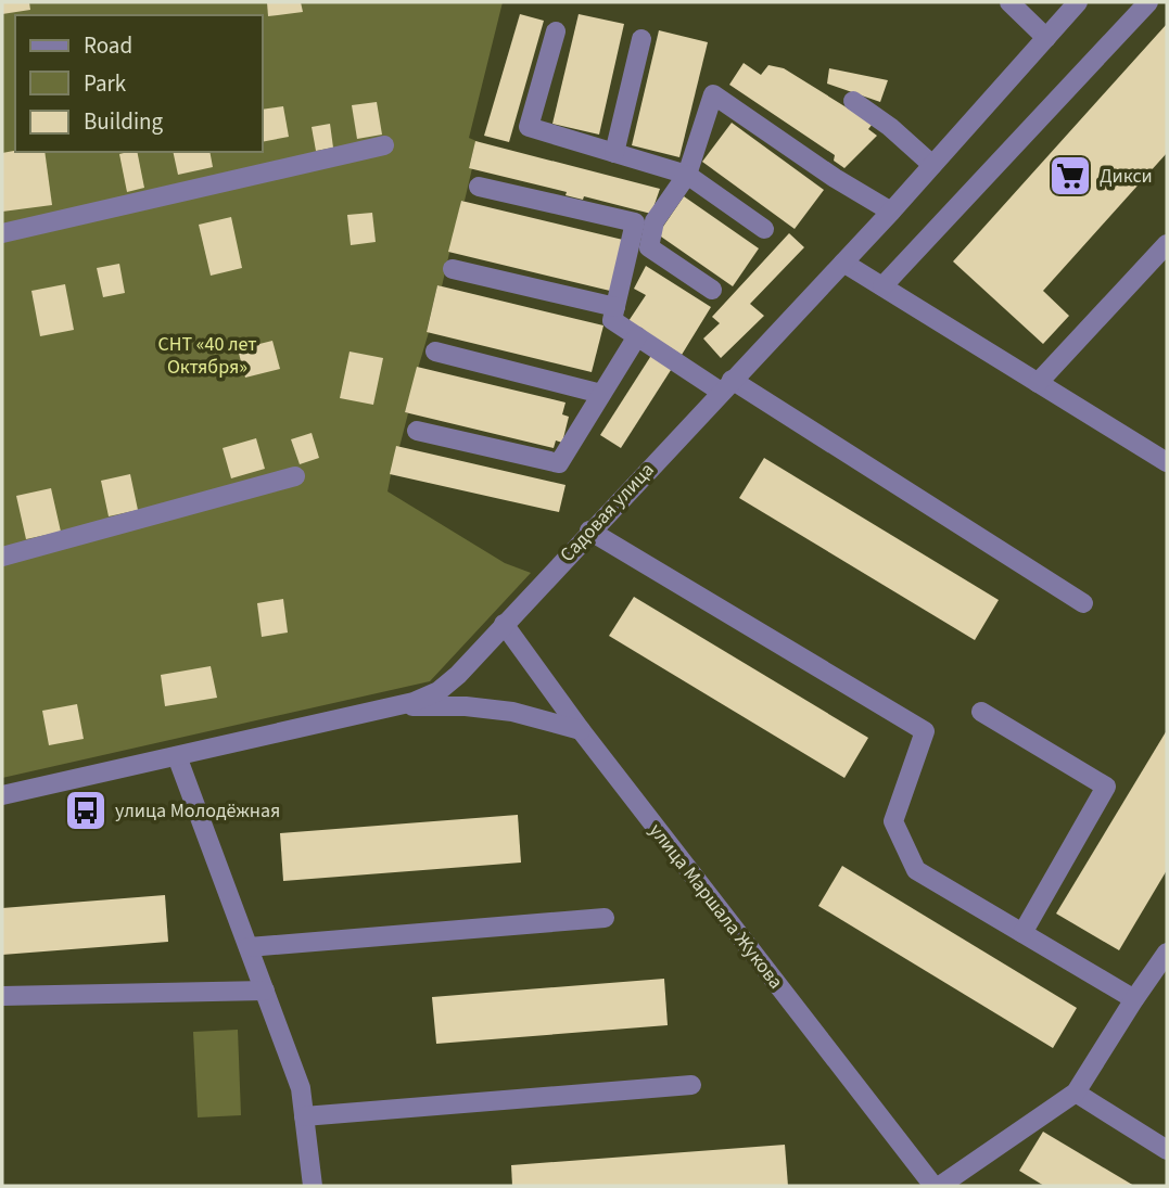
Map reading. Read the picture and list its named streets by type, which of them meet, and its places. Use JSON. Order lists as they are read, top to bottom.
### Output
{
  "streets": {
    "street": ["Садовая улица", "улица Маршала Жукова"]
  },
  "crossings": [
    ["Садовая улица", "улица Маршала Жукова"]
  ],
  "parks": ["СНТ «40 лет Октября»"],
  "places": {
    "supermarket": ["Дикси"],
    "bus stop": ["улица Молодёжная"]
  },
  "legend": ["Road", "Park", "Building"]
}
